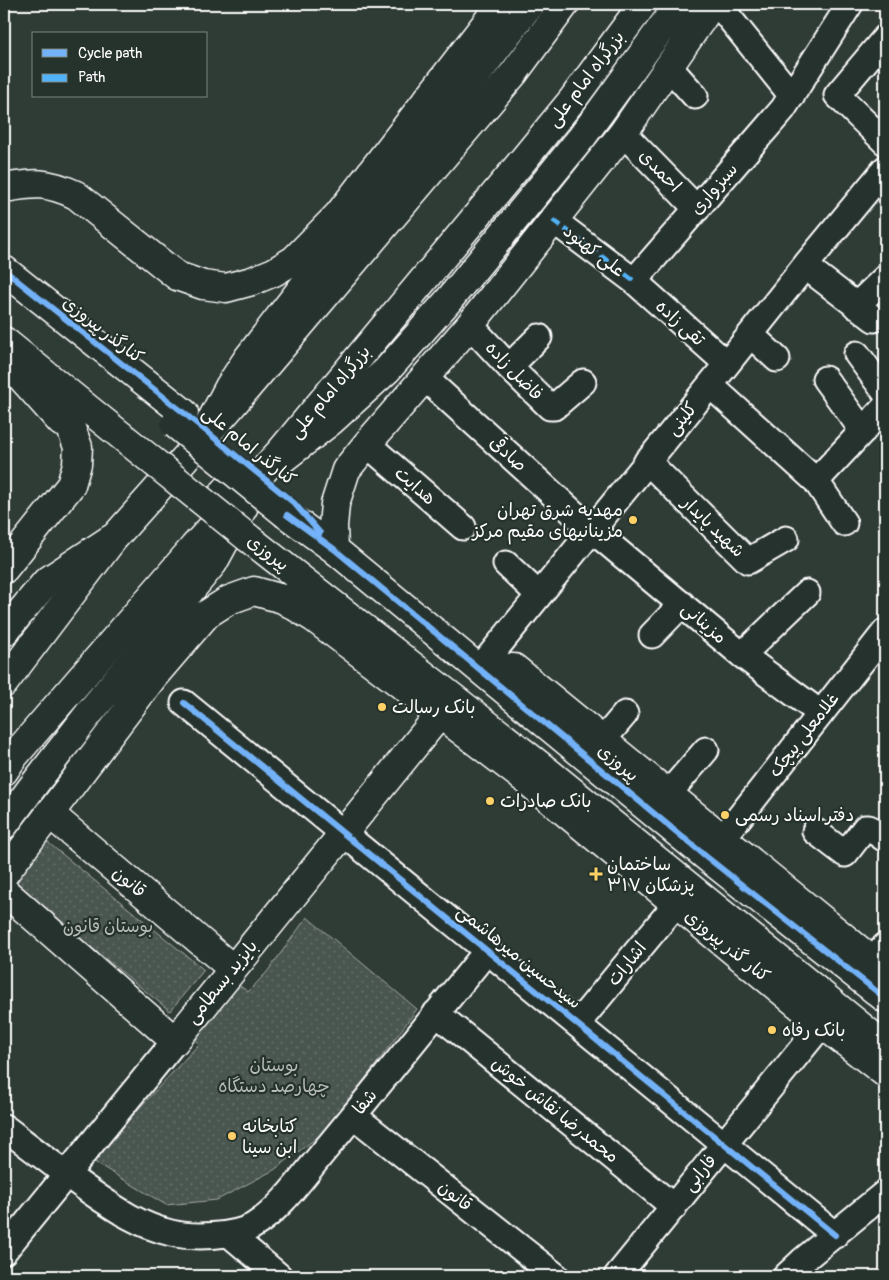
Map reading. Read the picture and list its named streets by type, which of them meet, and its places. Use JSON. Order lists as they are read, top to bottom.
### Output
{
  "streets": {
    "main road": [
      "بزرگراه امام علی",
      "کنارگذر پیروزی",
      "کنارگذر امام علی",
      "پیروزی",
      "قانون",
      "کنار گذر پیروزی",
      "بایزید بسطامی"
    ],
    "street": [
      "احمدی",
      "سبزواری",
      "علی کهنود",
      "تقی زاده",
      "فاضل زاده",
      "کلینی",
      "صادقی",
      "هدایت",
      "شهید پایدار",
      "مزینانی",
      "غلامعلی پیچک",
      "سیدحسین میرهاشمی",
      "اشارات",
      "شفا",
      "محمدرضا نقاش خوش",
      "فارابی"
    ]
  },
  "crossings": [
    ["بزرگراه امام علی", "پیروزی"],
    ["احمدی", "سبزواری"],
    ["سبزواری", "علی کهنود"],
    ["سبزواری", "تقی زاده"],
    ["علی کهنود", "تقی زاده"],
    ["تقی زاده", "کلینی"],
    ["کنارگذر پیروزی", "کنارگذر امام علی"],
    ["کنارگذر پیروزی", "پیروزی"],
    ["کلینی", "صادقی"],
    ["کلینی", "شهید پایدار"],
    ["کلینی", "پیروزی"],
    ["کلینی", "مزینانی"],
    ["کنارگذر امام علی", "پیروزی"],
    ["صادقی", "مزینانی"],
    ["پیروزی", "غلامعلی پیچک"],
    ["پیروزی", "کنار گذر پیروزی"],
    ["مزینانی", "غلامعلی پیچک"],
    ["قانون", "بایزید بسطامی"],
    ["قانون", "شفا"],
    ["کنار گذر پیروزی", "اشارات"],
    ["کنار گذر پیروزی", "فارابی"],
    ["سیدحسین میرهاشمی", "اشارات"],
    ["سیدحسین میرهاشمی", "بایزید بسطامی"],
    ["سیدحسین میرهاشمی", "شفا"],
    ["سیدحسین میرهاشمی", "فارابی"],
    ["بایزید بسطامی", "شفا"],
    ["شفا", "محمدرضا نقاش خوش"],
    ["محمدرضا نقاش خوش", "فارابی"]
  ],
  "parks": ["بوستان قانون", "بوستان چهارصد دستگاه"],
  "places": {
    "other": [
      "مهدیه شرق تهران مزینانیهای مقیم مرکز",
      "بانک رسالت",
      "بانک صادرات",
      "دفتر اسناد رسمی",
      "بانک رفاه",
      "کتابخانه ابن سینا"
    ],
    "health": ["ساختمان پزشکان ۳۱۷"]
  },
  "legend": ["Cycle path", "Path"]
}
